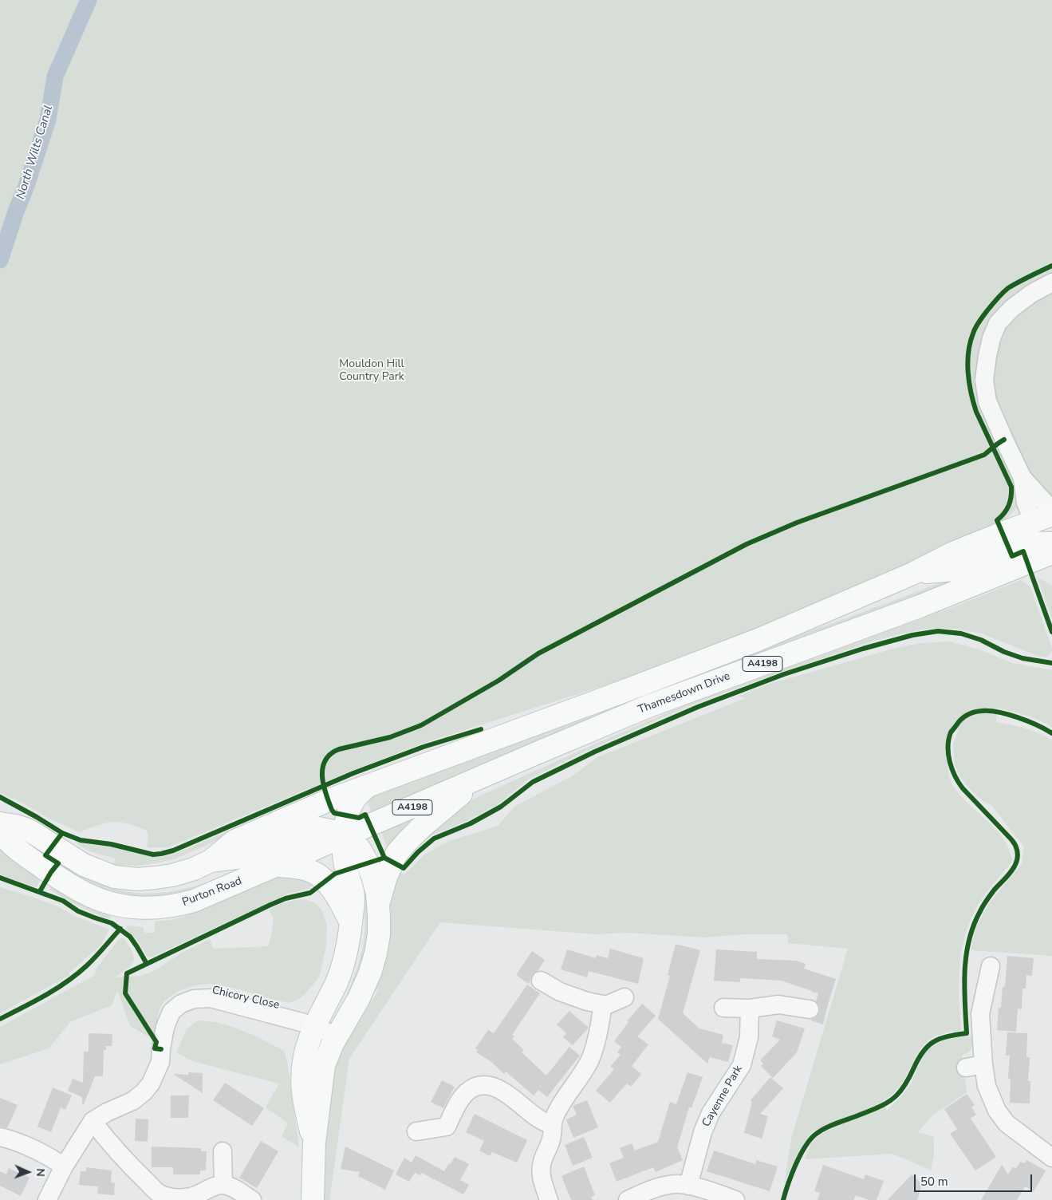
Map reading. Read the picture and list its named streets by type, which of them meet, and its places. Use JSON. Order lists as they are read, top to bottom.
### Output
{
  "streets": {
    "main road": ["A4198", "Thamesdown Drive", "Purton Road"],
    "street": ["Chicory Close", "Cayenne Park"]
  },
  "crossings": [
    ["A4198", "Thamesdown Drive"],
    ["Thamesdown Drive", "Purton Road"]
  ],
  "water": ["North Wilts Canal"],
  "parks": ["Mouldon Hill Country Park"],
  "scale_bar": "50 m",
  "north": "right"
}
